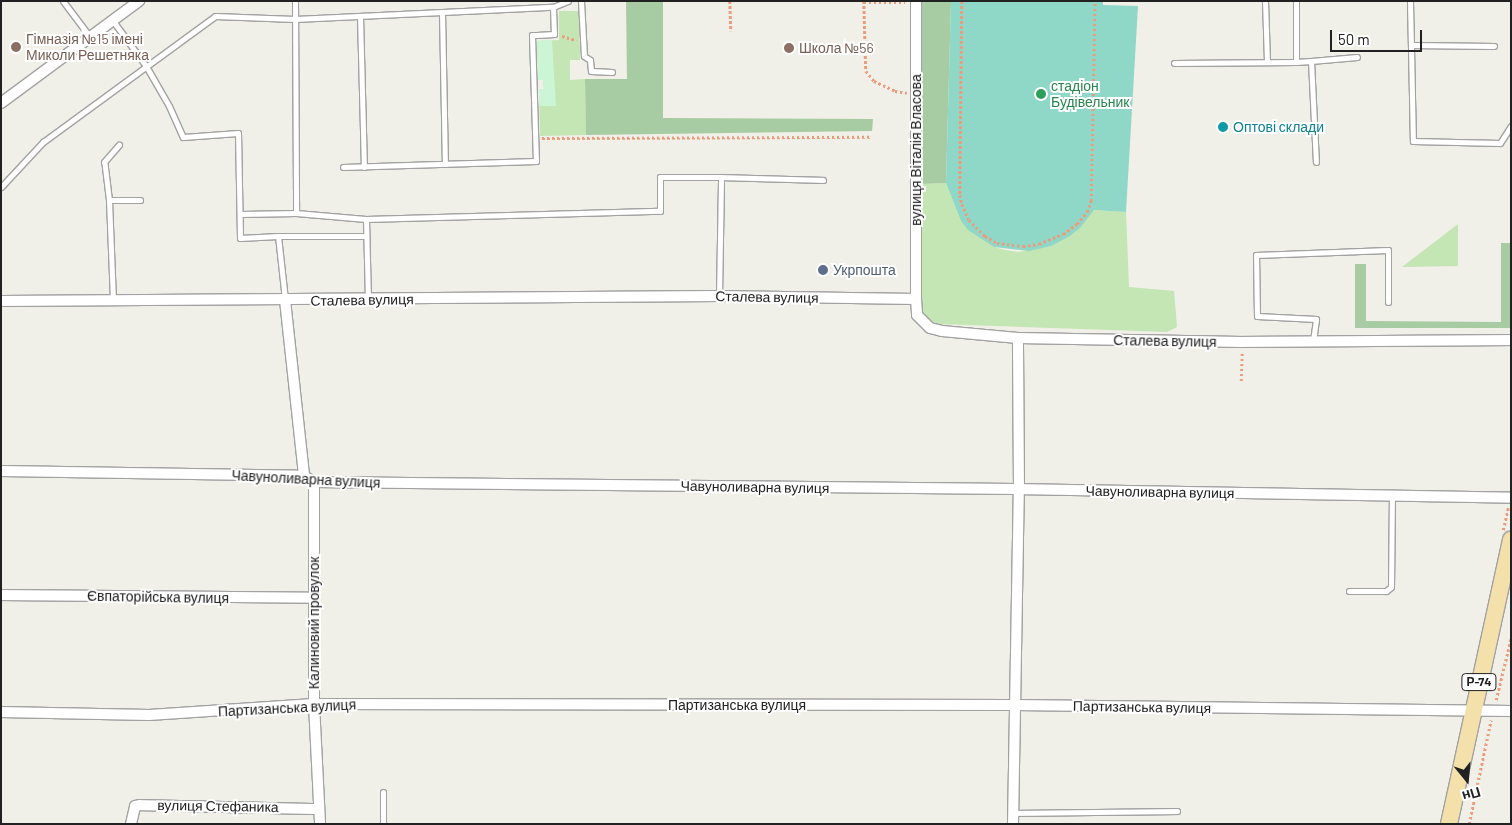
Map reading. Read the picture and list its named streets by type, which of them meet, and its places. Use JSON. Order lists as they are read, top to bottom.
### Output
{
  "streets": {
    "main road": ["Р-74"],
    "street": [
      "вулиця Віталія Власова",
      "Сталева вулиця",
      "Чавуноливарна вулиця",
      "Євпаторійська вулиця",
      "Калиновий провулок",
      "Партизанська вулиця",
      "вулиця Стефаника"
    ]
  },
  "crossings": [
    ["вулиця Віталія Власова", "Сталева вулиця"],
    ["Чавуноливарна вулиця", "Калиновий провулок"],
    ["Євпаторійська вулиця", "Калиновий провулок"],
    ["Калиновий провулок", "Партизанська вулиця"],
    ["Калиновий провулок", "вулиця Стефаника"],
    ["Р-74", "Партизанська вулиця"]
  ],
  "places": [
    "Гімназія №15 імені Миколи Решетняка",
    "Школа №56",
    "стадіон Будівельник",
    "Оптові склади",
    "Укрпошта"
  ],
  "scale_bar": "50 m",
  "north": "bottom"
}
